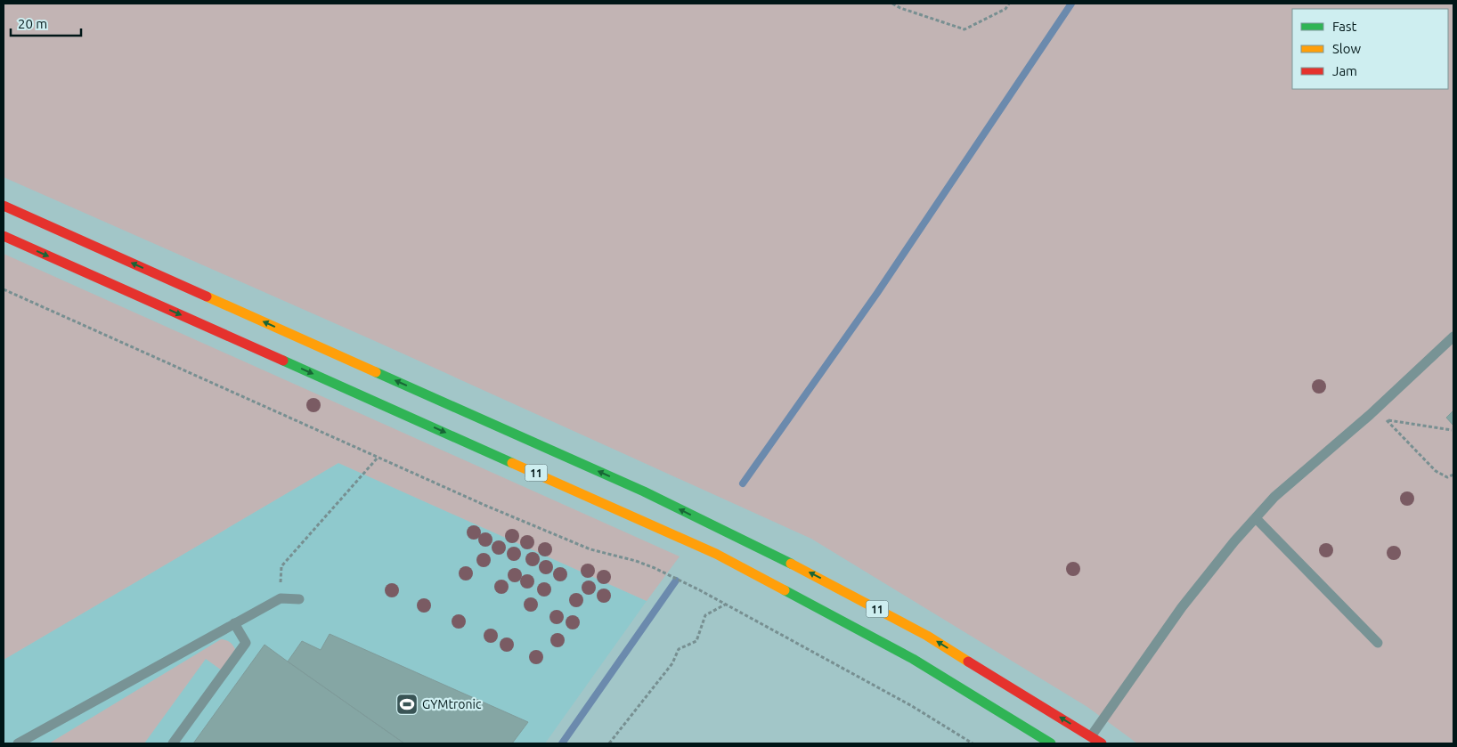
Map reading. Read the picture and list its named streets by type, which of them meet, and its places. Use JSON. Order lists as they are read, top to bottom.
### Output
{
  "streets": {
    "main road": ["11"]
  },
  "places": {
    "sports": ["GYMtronic"]
  },
  "legend": ["Fast", "Slow", "Jam"],
  "scale_bar": "20 m"
}
